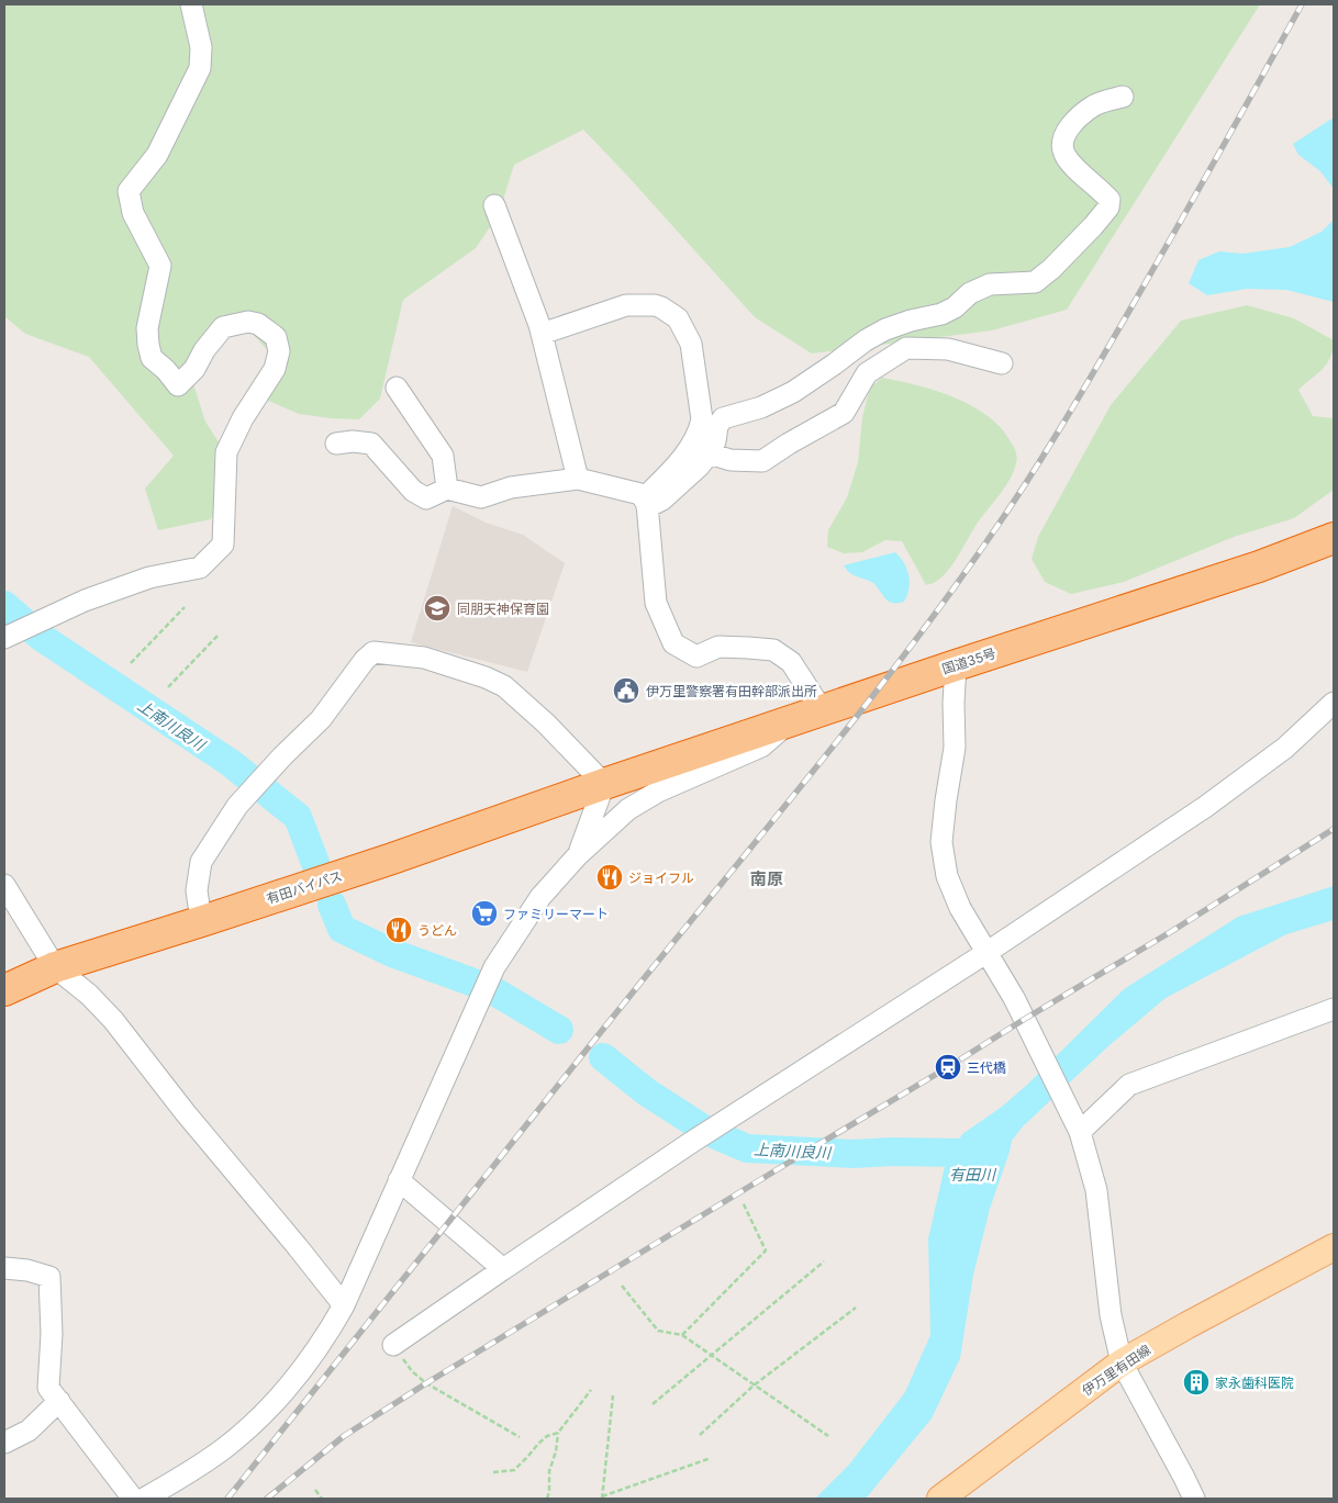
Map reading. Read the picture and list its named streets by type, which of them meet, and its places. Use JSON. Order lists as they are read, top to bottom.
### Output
{
  "streets": {
    "highway": ["国道35号", "有田バイパス"],
    "main road": ["伊万里有田線"]
  },
  "crossings": [
    ["国道35号", "有田バイパス"]
  ],
  "districts": ["南原"],
  "water": ["上南川良川", "有田川"],
  "places": {
    "school or university": ["同朋天神保育園"],
    "public building": ["伊万里警察署有田幹部派出所"],
    "restaurant": ["ジョイフル", "うどん"],
    "supermarket": ["ファミリーマート"],
    "station": ["三代橋"],
    "building": ["家永歯科医院"]
  }
}
